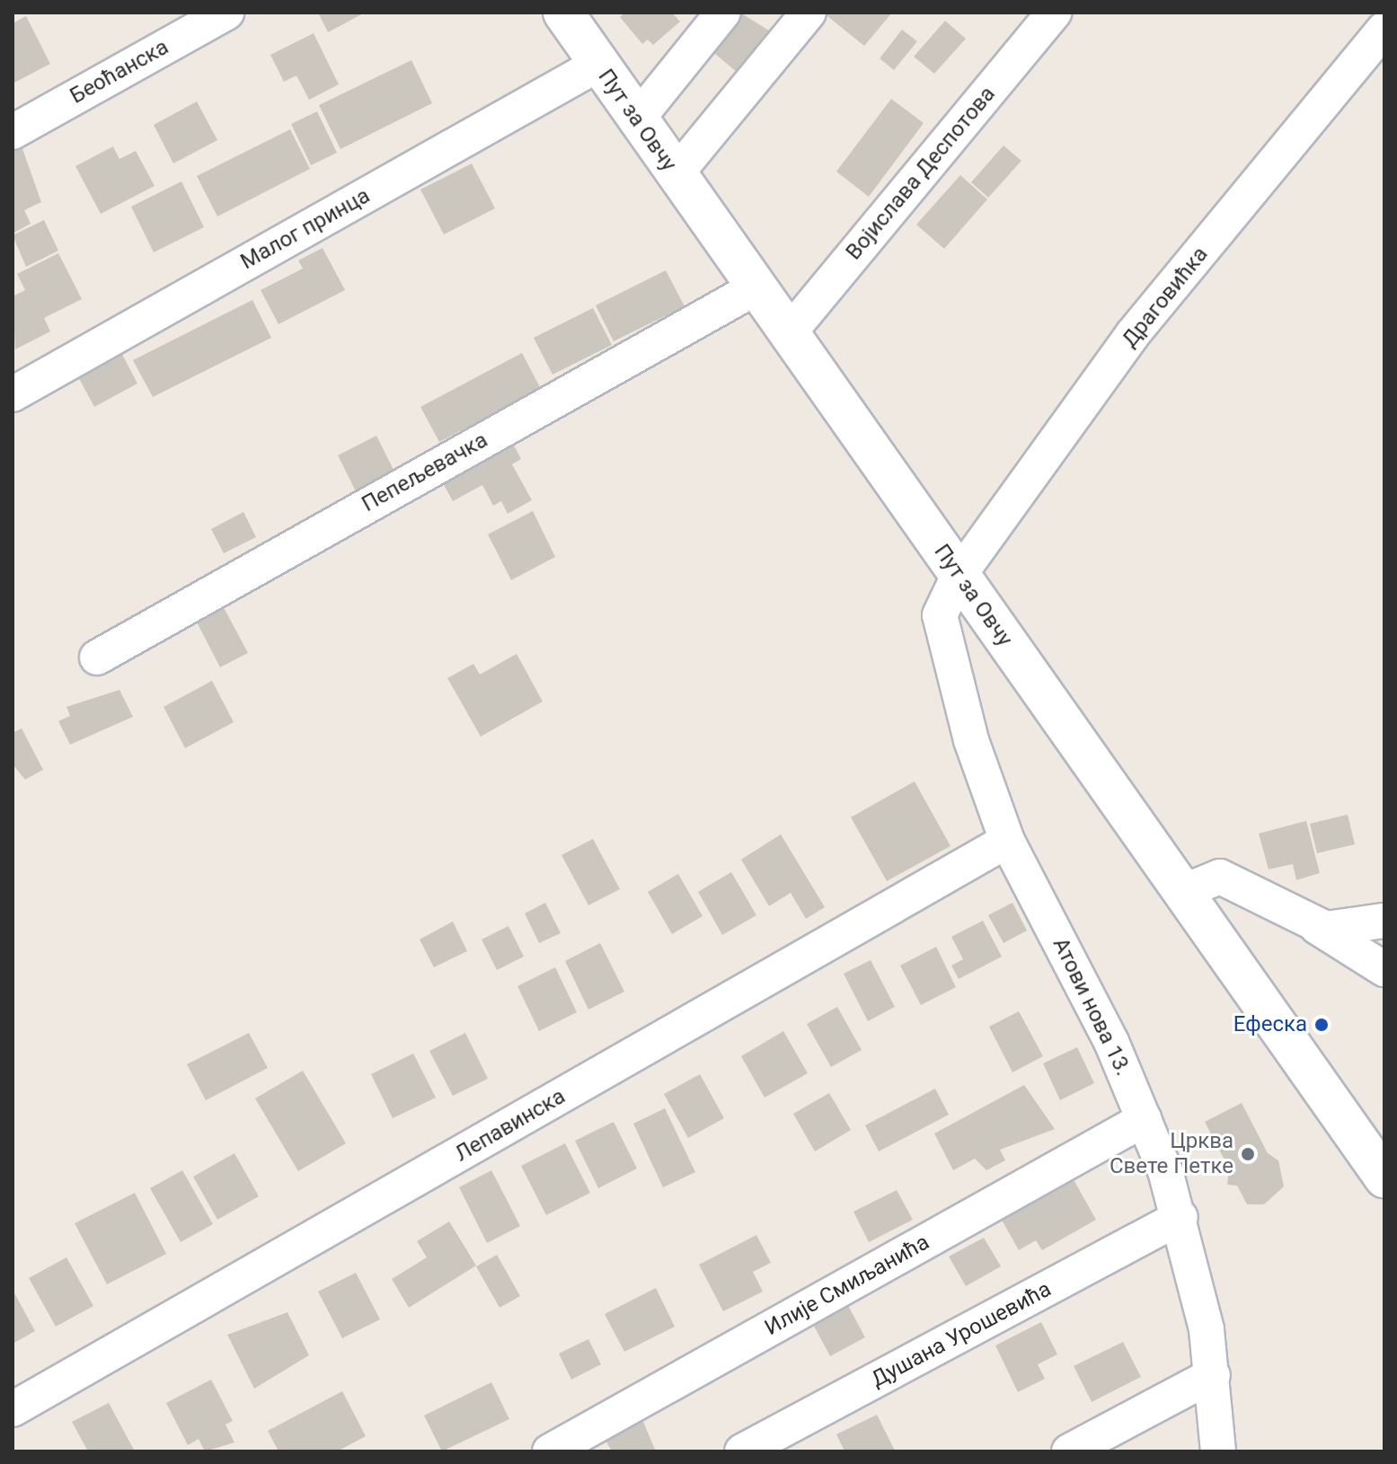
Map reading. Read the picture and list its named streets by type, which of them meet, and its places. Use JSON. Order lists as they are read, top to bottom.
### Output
{
  "streets": {
    "street": [
      "Беоћанска",
      "Пут за Овчу",
      "Војислава Деспотова",
      "Малог принца",
      "Драговићка",
      "Пепељевачка",
      "Атови нова 13.",
      "Лепавинска",
      "Илије Смиљанића",
      "Душана Урошевића"
    ]
  },
  "crossings": [
    ["Пут за Овчу", "Војислава Деспотова"],
    ["Пут за Овчу", "Малог принца"],
    ["Пут за Овчу", "Драговићка"],
    ["Пут за Овчу", "Пепељевачка"],
    ["Пут за Овчу", "Атови нова 13."],
    ["Драговићка", "Атови нова 13."],
    ["Атови нова 13.", "Лепавинска"],
    ["Атови нова 13.", "Илије Смиљанића"],
    ["Атови нова 13.", "Душана Урошевића"]
  ],
  "places": ["Ефеска", "Црква Свете Петке"]
}
